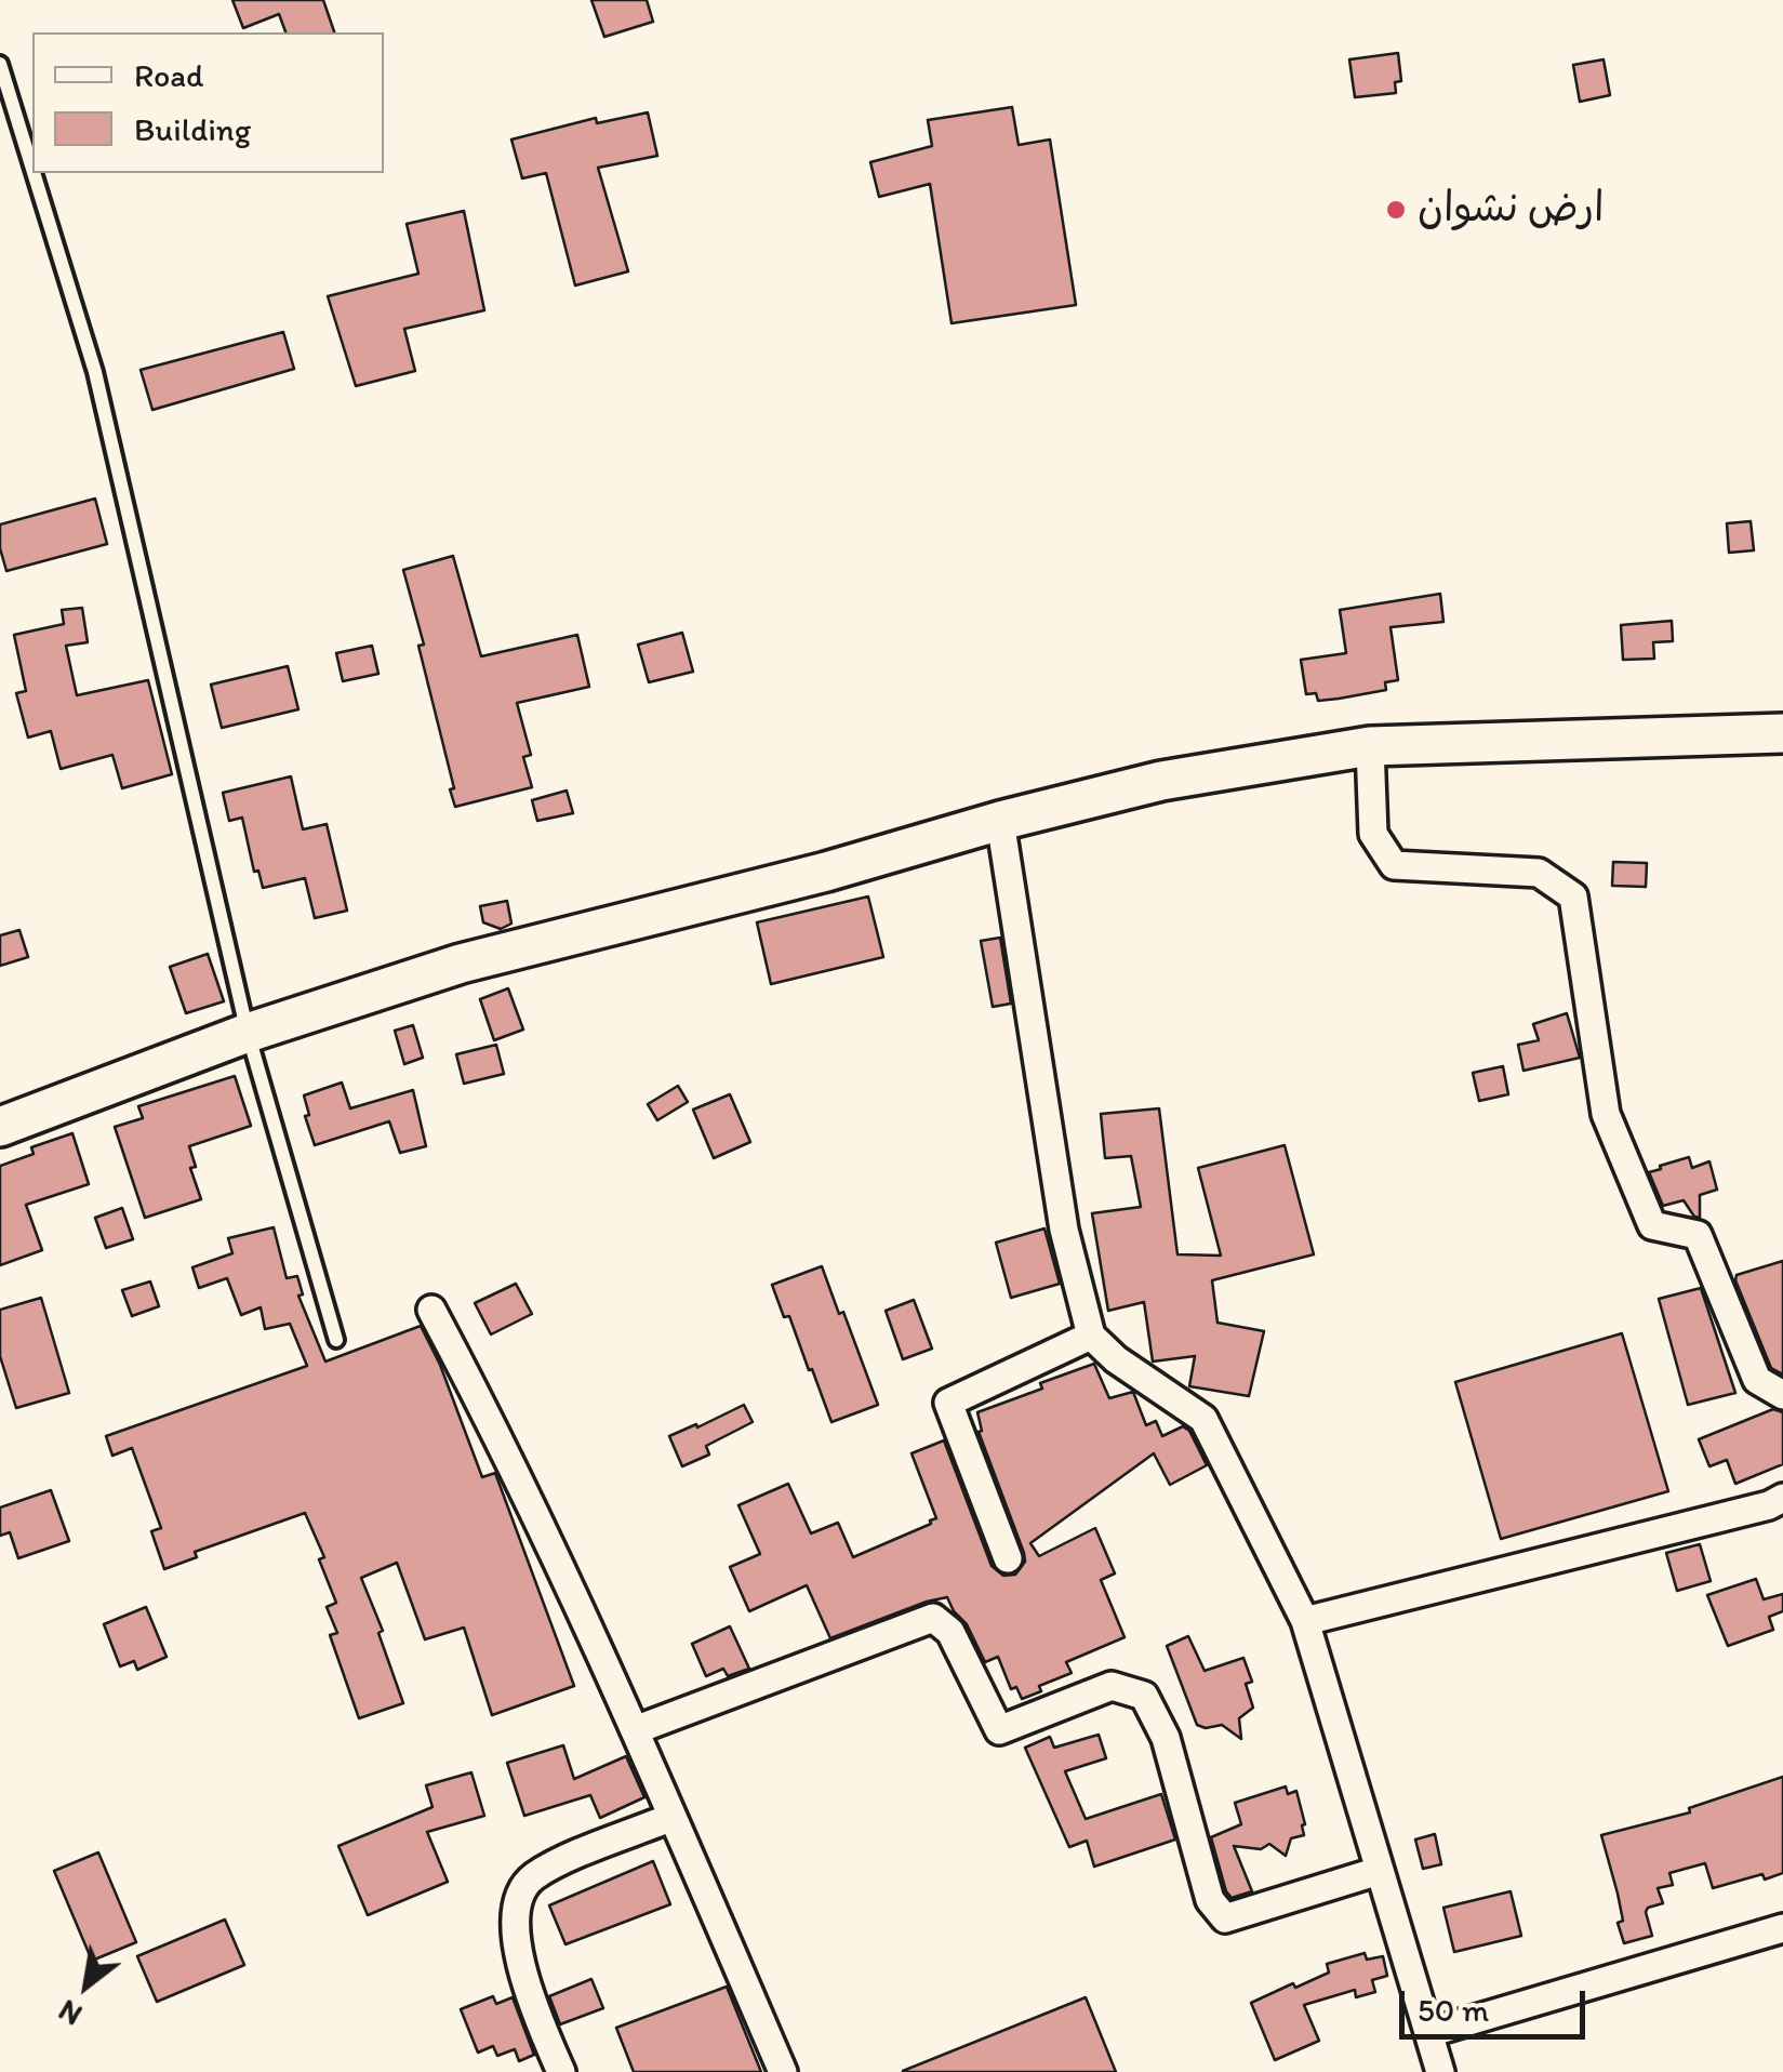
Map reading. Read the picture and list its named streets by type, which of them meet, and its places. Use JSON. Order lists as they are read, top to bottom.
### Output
{
  "places": ["ارض نشوان"],
  "legend": ["Road", "Building"],
  "scale_bar": "50 m",
  "north": "bottom left"
}
